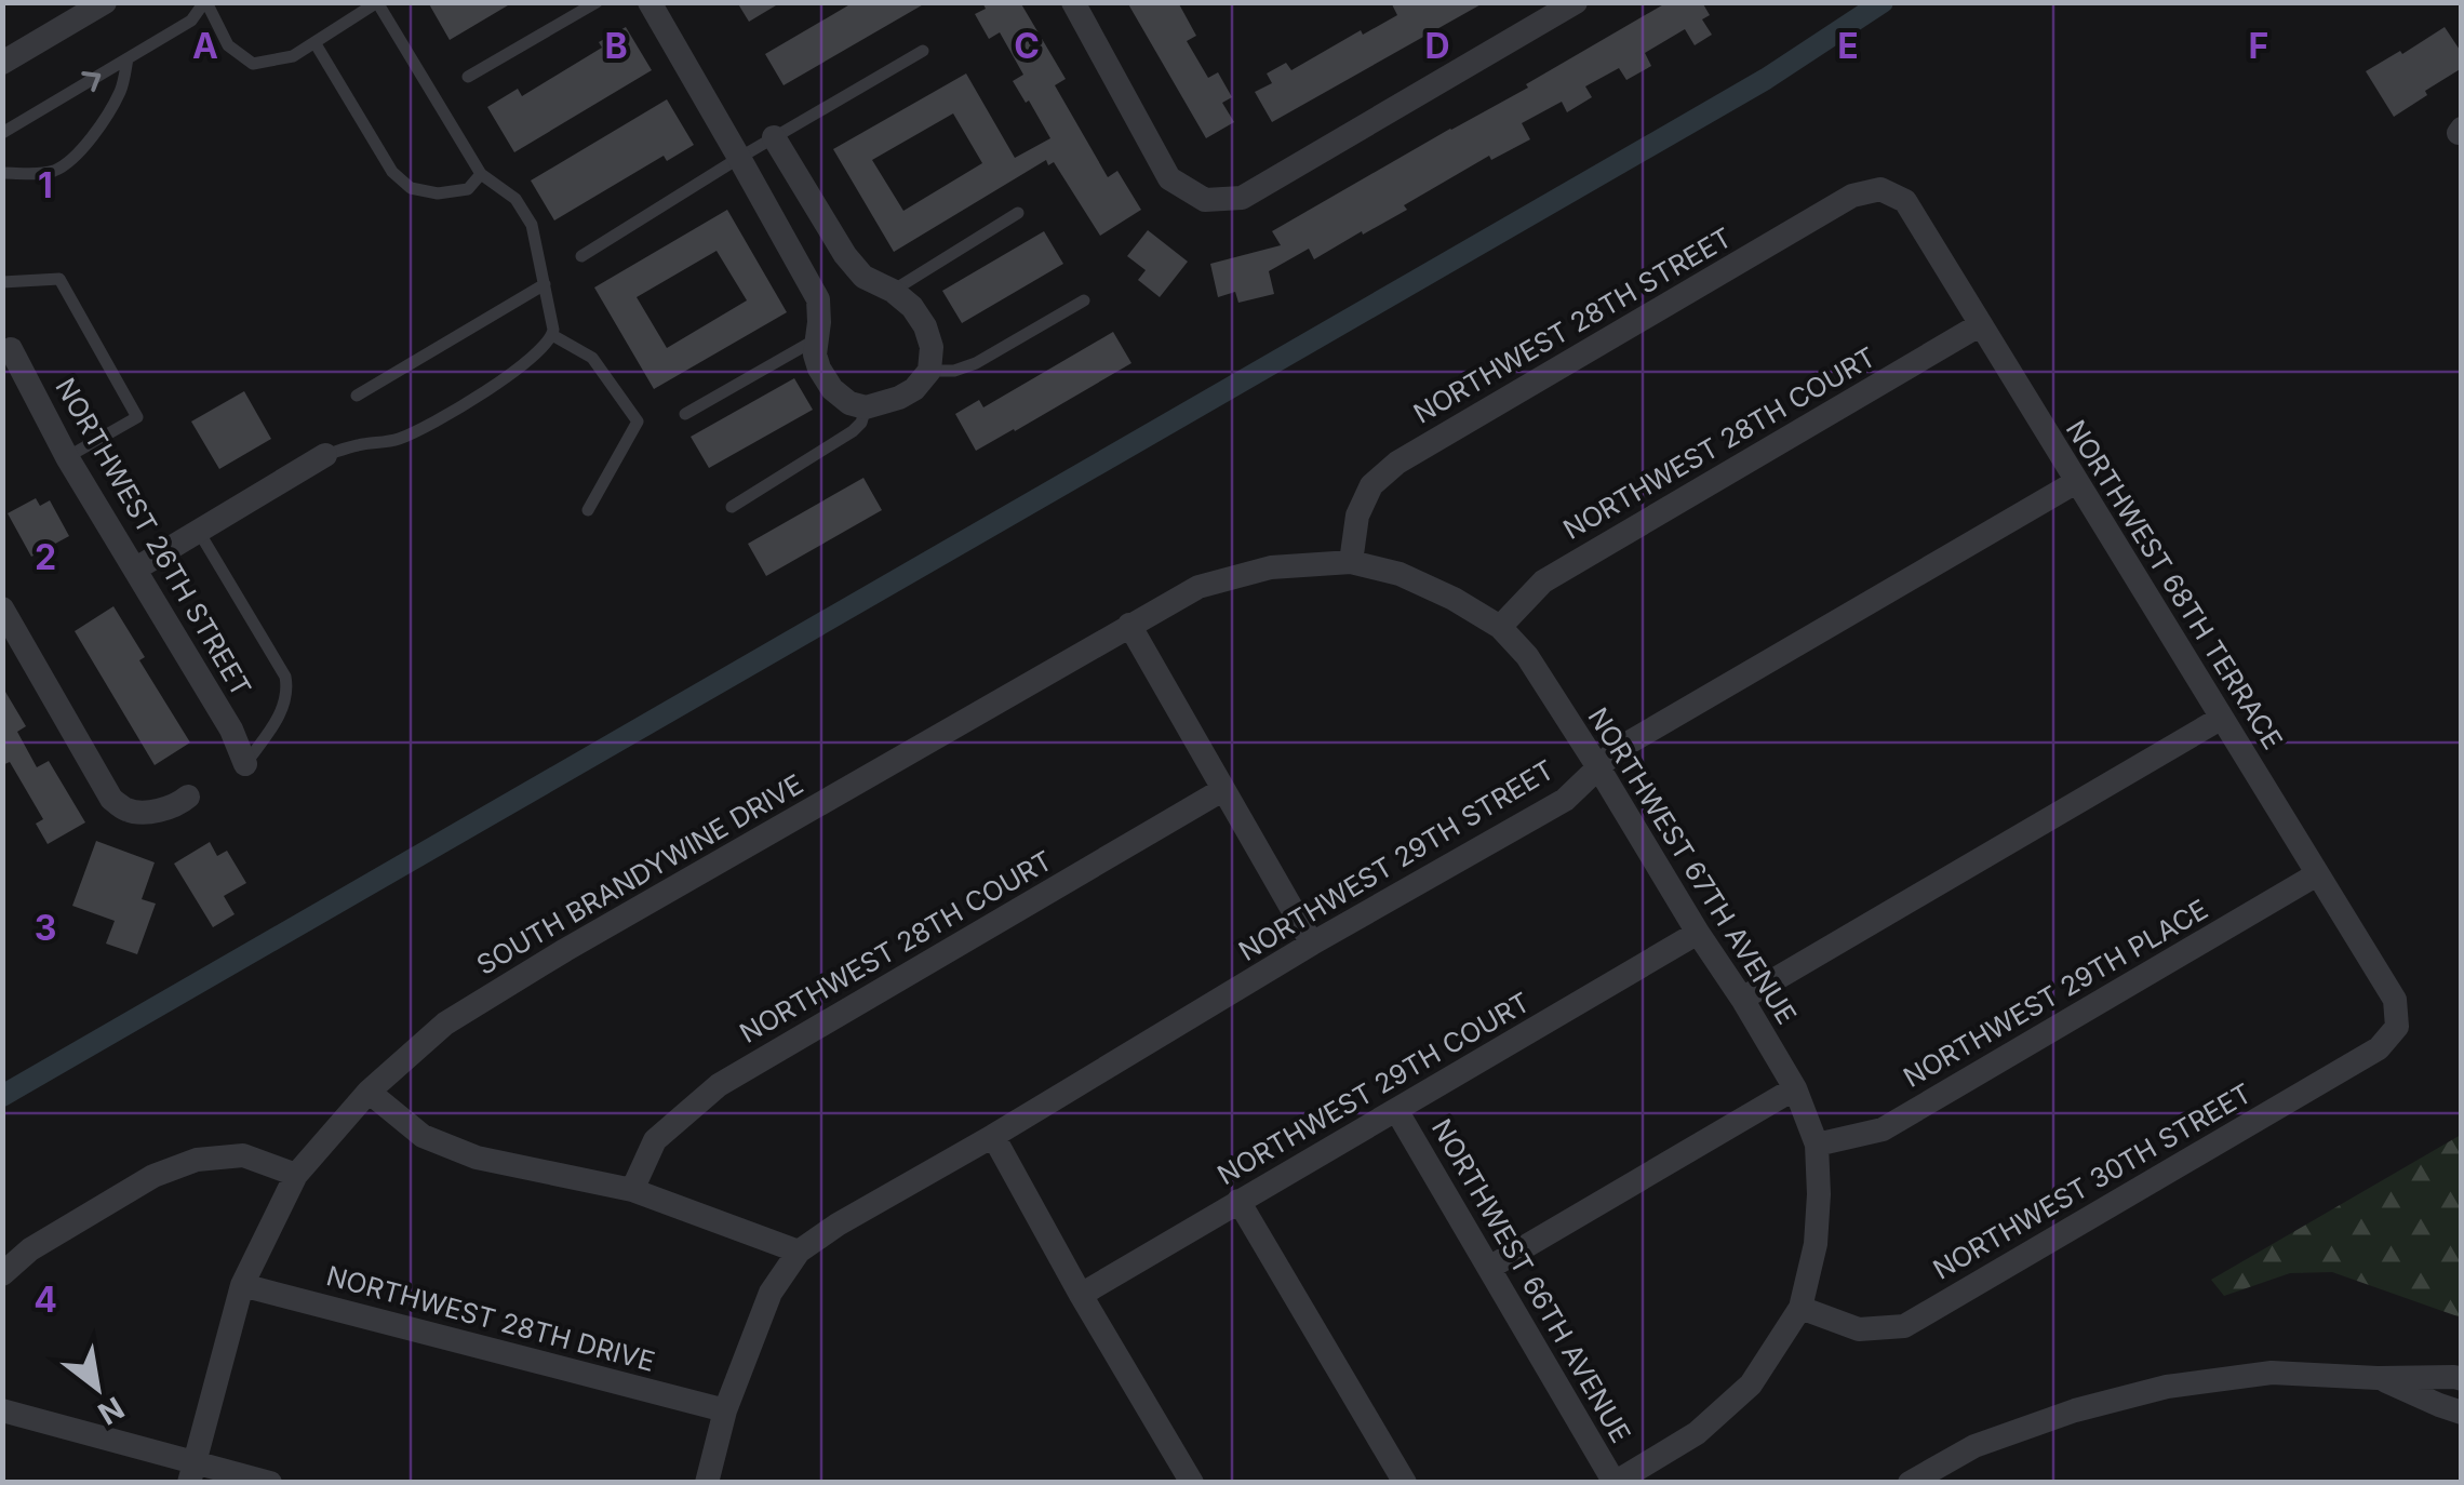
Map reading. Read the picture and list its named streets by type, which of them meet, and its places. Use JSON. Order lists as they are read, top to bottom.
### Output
{
  "streets": {
    "street": [
      "NORTHWEST 28TH STREET",
      "NORTHWEST 28TH COURT",
      "NORTHWEST 26TH STREET",
      "NORTHWEST 68TH TERRACE",
      "NORTHWEST 29TH STREET",
      "NORTHWEST 67TH AVENUE",
      "SOUTH BRANDYWINE DRIVE",
      "NORTHWEST 29TH PLACE",
      "NORTHWEST 29TH COURT",
      "NORTHWEST 30TH STREET",
      "NORTHWEST 66TH AVENUE",
      "NORTHWEST 28TH DRIVE"
    ]
  },
  "crossings": [
    ["NORTHWEST 28TH STREET", "NORTHWEST 68TH TERRACE"],
    ["NORTHWEST 28TH STREET", "NORTHWEST 67TH AVENUE"],
    ["NORTHWEST 28TH STREET", "SOUTH BRANDYWINE DRIVE"],
    ["NORTHWEST 28TH COURT", "NORTHWEST 68TH TERRACE"],
    ["NORTHWEST 28TH COURT", "NORTHWEST 67TH AVENUE"],
    ["NORTHWEST 68TH TERRACE", "NORTHWEST 29TH STREET"],
    ["NORTHWEST 68TH TERRACE", "NORTHWEST 29TH PLACE"],
    ["NORTHWEST 68TH TERRACE", "NORTHWEST 30TH STREET"],
    ["NORTHWEST 29TH STREET", "NORTHWEST 67TH AVENUE"],
    ["NORTHWEST 67TH AVENUE", "SOUTH BRANDYWINE DRIVE"],
    ["NORTHWEST 67TH AVENUE", "NORTHWEST 29TH PLACE"],
    ["NORTHWEST 67TH AVENUE", "NORTHWEST 29TH COURT"],
    ["NORTHWEST 67TH AVENUE", "NORTHWEST 30TH STREET"],
    ["NORTHWEST 67TH AVENUE", "NORTHWEST 66TH AVENUE"],
    ["SOUTH BRANDYWINE DRIVE", "NORTHWEST 28TH DRIVE"],
    ["NORTHWEST 29TH COURT", "NORTHWEST 66TH AVENUE"]
  ],
  "north": "bottom right",
  "grid": {
    "columns": [
      "A",
      "B",
      "C",
      "D",
      "E",
      "F"
    ],
    "rows": [
      "1",
      "2",
      "3",
      "4"
    ]
  }
}
